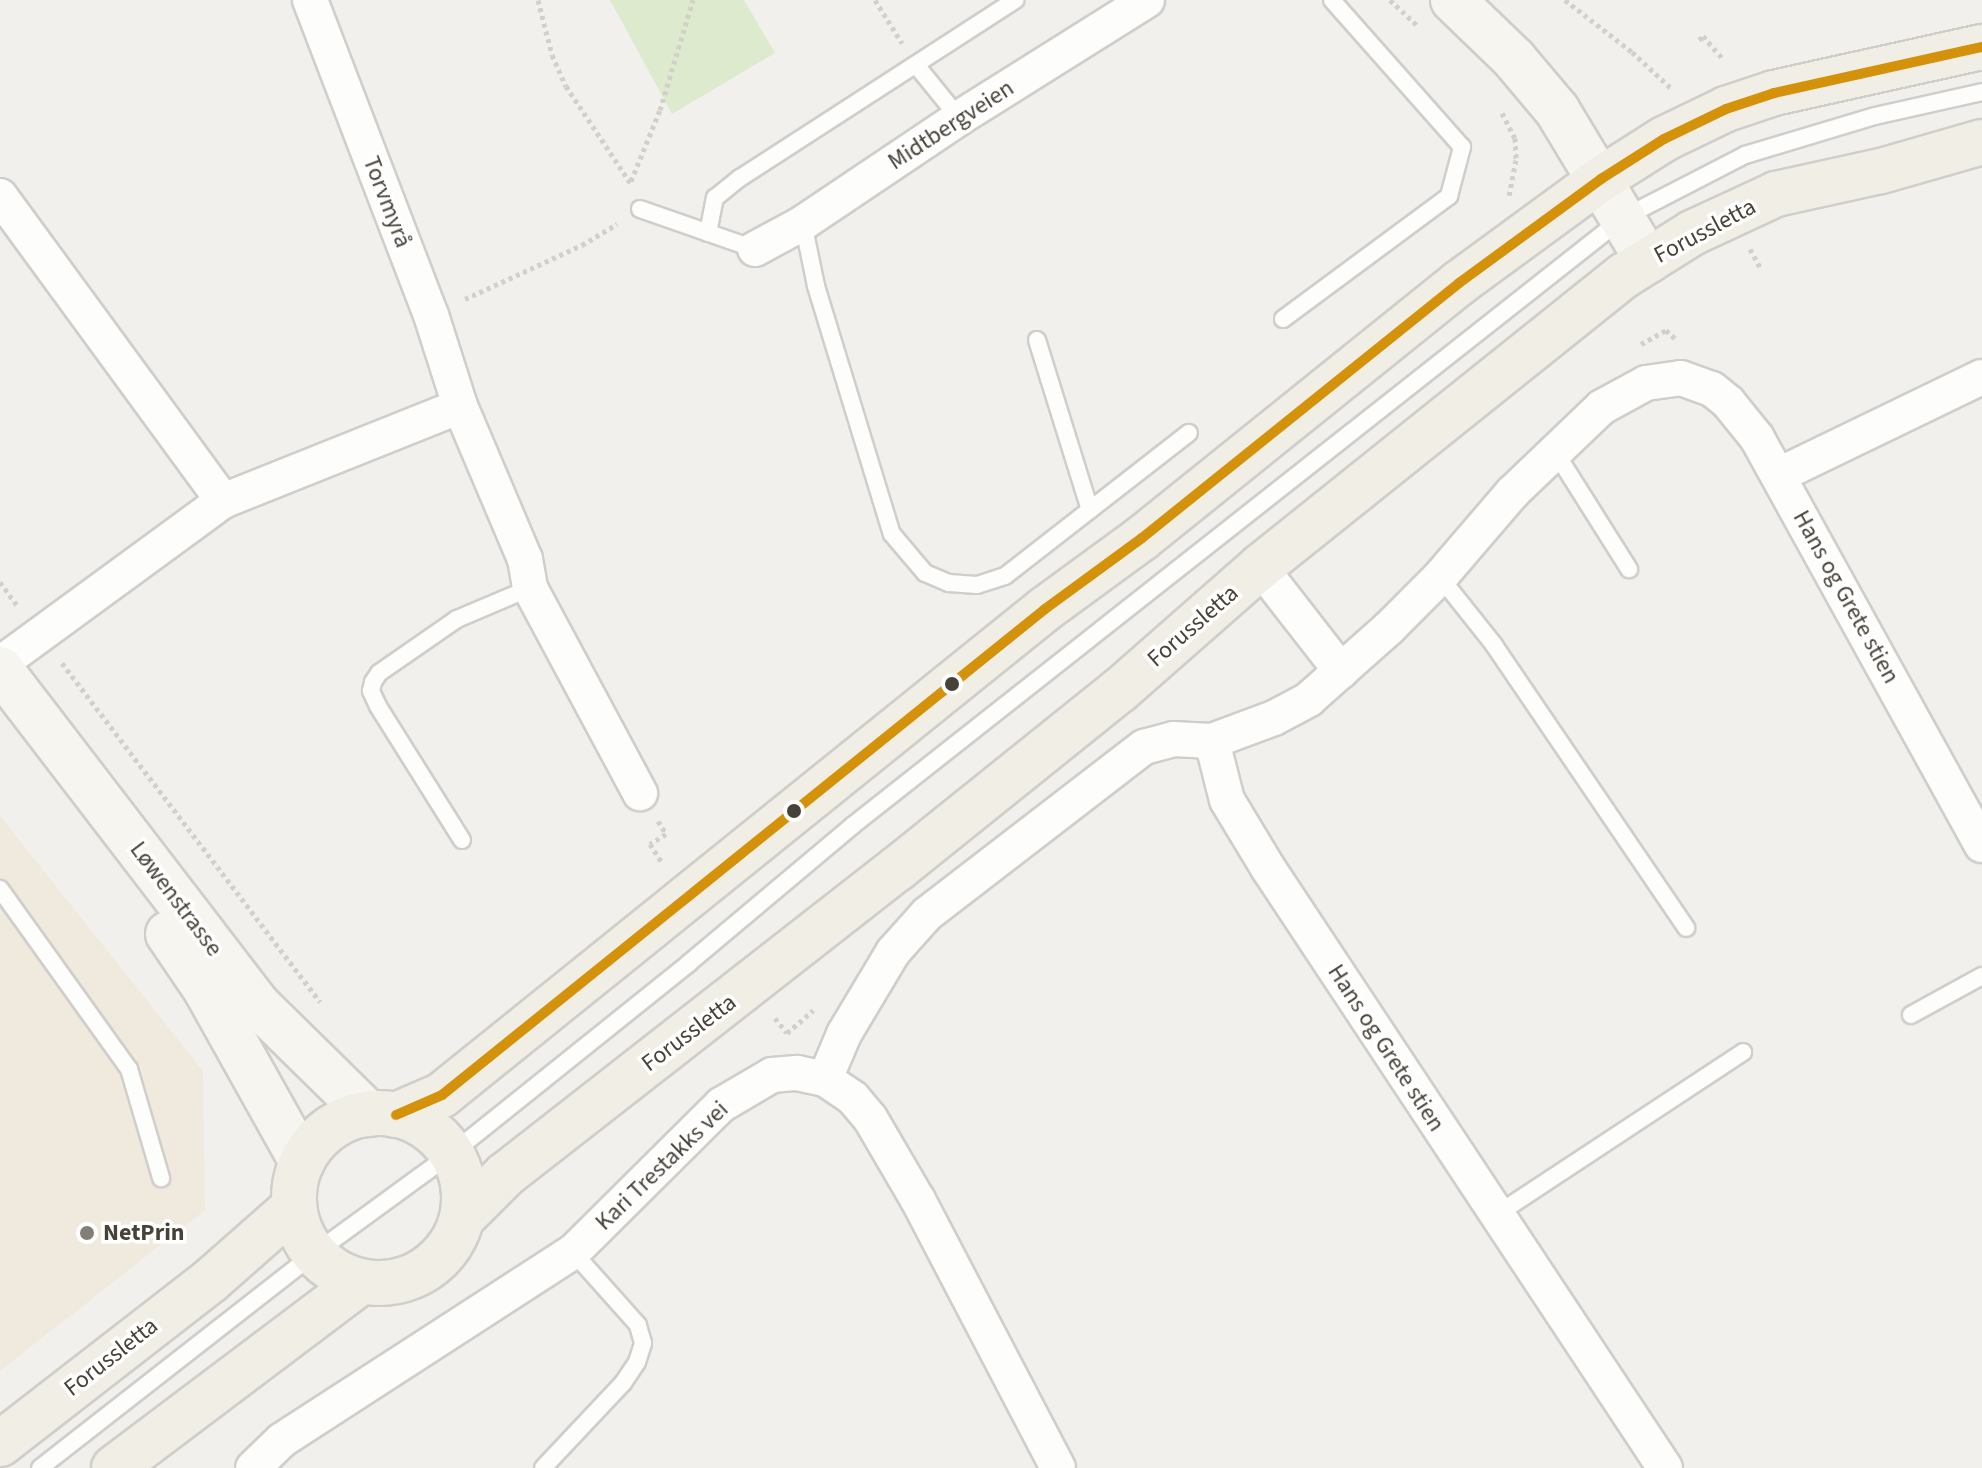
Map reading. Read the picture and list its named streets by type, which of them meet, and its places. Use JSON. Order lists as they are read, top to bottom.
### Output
{
  "streets": {
    "main road": ["Forussletta", "Løwenstrasse"],
    "street": [
      "Midtbergveien",
      "Torvmyrå",
      "Hans og Grete stien",
      "Kari Trestakks vei"
    ]
  },
  "places": ["NetPrin"]
}
